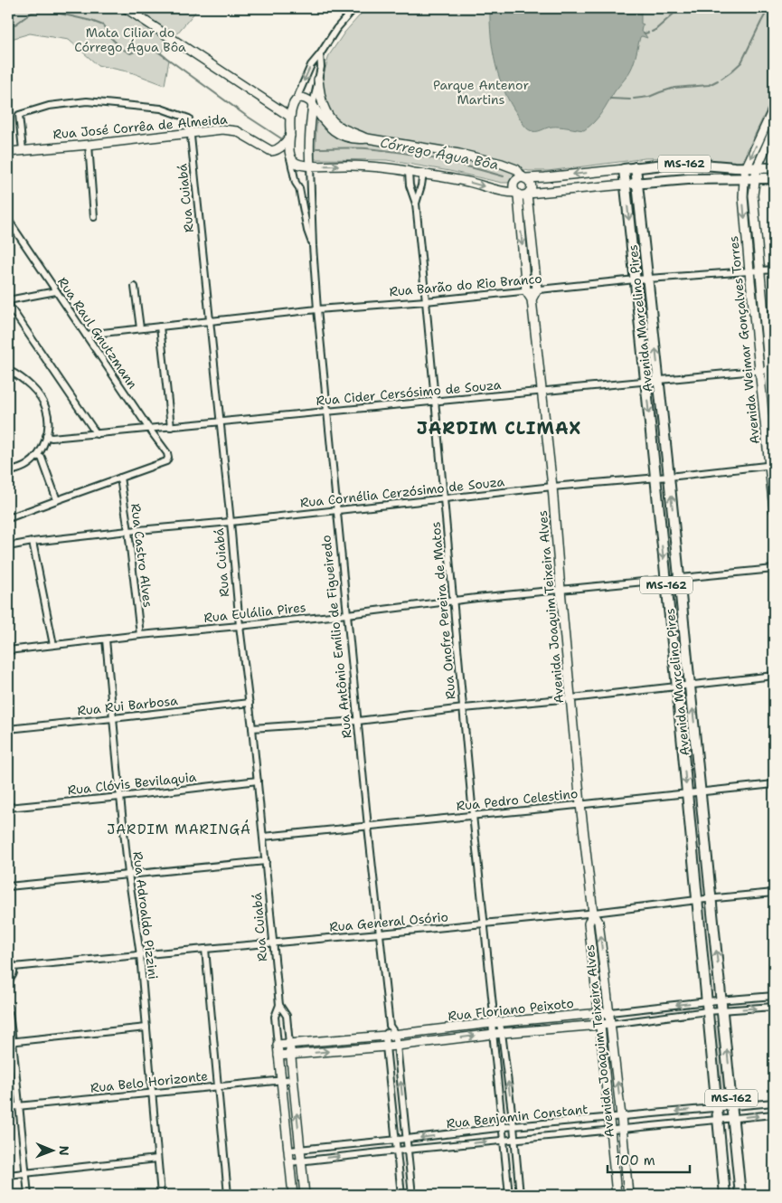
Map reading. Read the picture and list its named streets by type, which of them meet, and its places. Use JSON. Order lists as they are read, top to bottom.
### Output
{
  "streets": {
    "main road": ["MS-162", "Avenida Marcelino Pires"],
    "street": [
      "Rua José Corrêa de Almeida",
      "Rua Cuiabá",
      "Rua Barão do Rio Branco",
      "Rua Raul Gnutzmann",
      "Avenida Weimar Gonçalves Torres",
      "Rua Cider Cersósimo de Souza",
      "Rua Cornélia Cerzósimo de Souza",
      "Rua Castro Alves",
      "Avenida Joaquim Teixeira Alves",
      "Rua Onofre Pereira de Matos",
      "Rua Eulália Pires",
      "Rua Antônio Emílio de Figueiredo",
      "Rua Rui Barbosa",
      "Rua Clóvis Bevilaquia",
      "Rua Pedro Celestino",
      "Rua Adroaldo Pizzini",
      "Rua General Osório",
      "Rua Floriano Peixoto",
      "Rua Belo Horizonte",
      "Rua Benjamin Constant"
    ]
  },
  "crossings": [
    ["Rua José Corrêa de Almeida", "Rua Cuiabá"],
    ["Rua José Corrêa de Almeida", "Rua Antônio Emílio de Figueiredo"],
    ["MS-162", "Avenida Marcelino Pires"],
    ["MS-162", "Avenida Weimar Gonçalves Torres"],
    ["Rua Cuiabá", "Rua Barão do Rio Branco"],
    ["Rua Cuiabá", "Rua Cider Cersósimo de Souza"],
    ["Rua Cuiabá", "Rua Cornélia Cerzósimo de Souza"],
    ["Rua Cuiabá", "Rua Eulália Pires"],
    ["Rua Cuiabá", "Rua Rui Barbosa"],
    ["Rua Cuiabá", "Rua Clóvis Bevilaquia"],
    ["Rua Cuiabá", "Rua Pedro Celestino"],
    ["Rua Cuiabá", "Rua General Osório"],
    ["Rua Cuiabá", "Rua Floriano Peixoto"],
    ["Rua Cuiabá", "Rua Belo Horizonte"],
    ["Rua Cuiabá", "Rua Benjamin Constant"],
    ["Rua Barão do Rio Branco", "Avenida Marcelino Pires"],
    ["Rua Barão do Rio Branco", "Rua Raul Gnutzmann"],
    ["Rua Barão do Rio Branco", "Avenida Weimar Gonçalves Torres"],
    ["Rua Barão do Rio Branco", "Avenida Joaquim Teixeira Alves"],
    ["Rua Barão do Rio Branco", "Rua Onofre Pereira de Matos"],
    ["Rua Barão do Rio Branco", "Rua Antônio Emílio de Figueiredo"],
    ["Avenida Marcelino Pires", "Rua Cider Cersósimo de Souza"],
    ["Avenida Marcelino Pires", "Rua Cornélia Cerzósimo de Souza"],
    ["Avenida Marcelino Pires", "Rua Eulália Pires"],
    ["Avenida Marcelino Pires", "Rua Pedro Celestino"],
    ["Avenida Marcelino Pires", "Rua General Osório"],
    ["Avenida Marcelino Pires", "Rua Floriano Peixoto"],
    ["Avenida Marcelino Pires", "Rua Benjamin Constant"],
    ["Rua Raul Gnutzmann", "Rua Cider Cersósimo de Souza"],
    ["Rua Raul Gnutzmann", "Rua Castro Alves"],
    ["Avenida Weimar Gonçalves Torres", "Rua Cider Cersósimo de Souza"],
    ["Avenida Weimar Gonçalves Torres", "Rua Cornélia Cerzósimo de Souza"],
    ["Rua Cider Cersósimo de Souza", "Avenida Joaquim Teixeira Alves"],
    ["Rua Cider Cersósimo de Souza", "Rua Onofre Pereira de Matos"],
    ["Rua Cider Cersósimo de Souza", "Rua Antônio Emílio de Figueiredo"],
    ["Rua Cornélia Cerzósimo de Souza", "Rua Castro Alves"],
    ["Rua Cornélia Cerzósimo de Souza", "Avenida Joaquim Teixeira Alves"],
    ["Rua Cornélia Cerzósimo de Souza", "Rua Onofre Pereira de Matos"],
    ["Rua Cornélia Cerzósimo de Souza", "Rua Antônio Emílio de Figueiredo"],
    ["Rua Castro Alves", "Rua Eulália Pires"],
    ["Avenida Joaquim Teixeira Alves", "Rua Eulália Pires"],
    ["Avenida Joaquim Teixeira Alves", "Rua Pedro Celestino"],
    ["Avenida Joaquim Teixeira Alves", "Rua General Osório"],
    ["Avenida Joaquim Teixeira Alves", "Rua Floriano Peixoto"],
    ["Avenida Joaquim Teixeira Alves", "Rua Benjamin Constant"],
    ["Rua Onofre Pereira de Matos", "Rua Eulália Pires"],
    ["Rua Onofre Pereira de Matos", "Rua Pedro Celestino"],
    ["Rua Onofre Pereira de Matos", "Rua General Osório"],
    ["Rua Onofre Pereira de Matos", "Rua Floriano Peixoto"],
    ["Rua Onofre Pereira de Matos", "Rua Benjamin Constant"],
    ["Rua Eulália Pires", "Rua Antônio Emílio de Figueiredo"],
    ["Rua Eulália Pires", "Rua Adroaldo Pizzini"],
    ["Rua Antônio Emílio de Figueiredo", "Rua Pedro Celestino"],
    ["Rua Antônio Emílio de Figueiredo", "Rua General Osório"],
    ["Rua Antônio Emílio de Figueiredo", "Rua Floriano Peixoto"],
    ["Rua Antônio Emílio de Figueiredo", "Rua Benjamin Constant"],
    ["Rua Rui Barbosa", "Rua Adroaldo Pizzini"],
    ["Rua Clóvis Bevilaquia", "Rua Adroaldo Pizzini"],
    ["Rua Adroaldo Pizzini", "Rua General Osório"],
    ["Rua Adroaldo Pizzini", "Rua Belo Horizonte"]
  ],
  "districts": ["JARDIM CLIMAX", "JARDIM MARINGÁ"],
  "water": ["Córrego Água Bôa"],
  "parks": ["Mata Ciliar do Córrego Água Bôa", "Parque Antenor Martins"],
  "scale_bar": "100 m",
  "north": "right"
}
